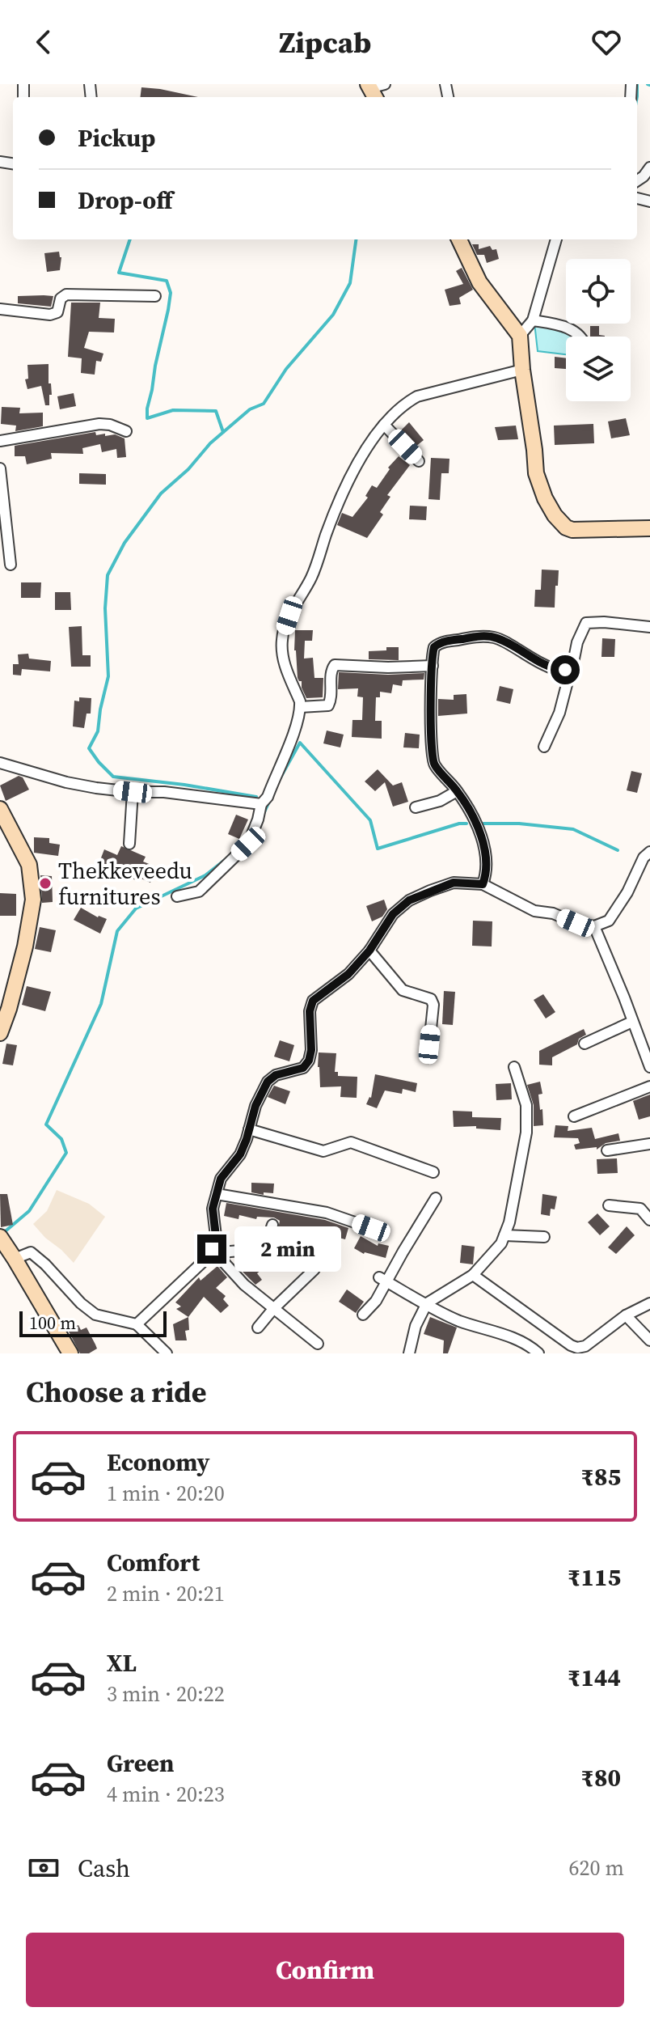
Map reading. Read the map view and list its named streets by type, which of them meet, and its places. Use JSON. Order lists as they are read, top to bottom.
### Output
{
  "places": ["Thekkeveedu furnitures"],
  "scale_bar": "100 m",
  "page": {
    "header": "Zipcab",
    "banner": ["Pickup", "Drop-off"],
    "bubble": "2 min",
    "scale": "100 m",
    "heading": "Choose a ride",
    "list": [
      {
        "name": "Economy",
        "note": "1 min · 20:20",
        "value": "₹85"
      },
      {
        "name": "Comfort",
        "note": "2 min · 20:21",
        "value": "₹115"
      },
      {
        "name": "XL",
        "note": "3 min · 20:22",
        "value": "₹144"
      },
      {
        "name": "Green",
        "note": "4 min · 20:23",
        "value": "₹80"
      }
    ],
    "pay": ["Cash", "620 m"],
    "buttons": "Confirm"
  }
}
